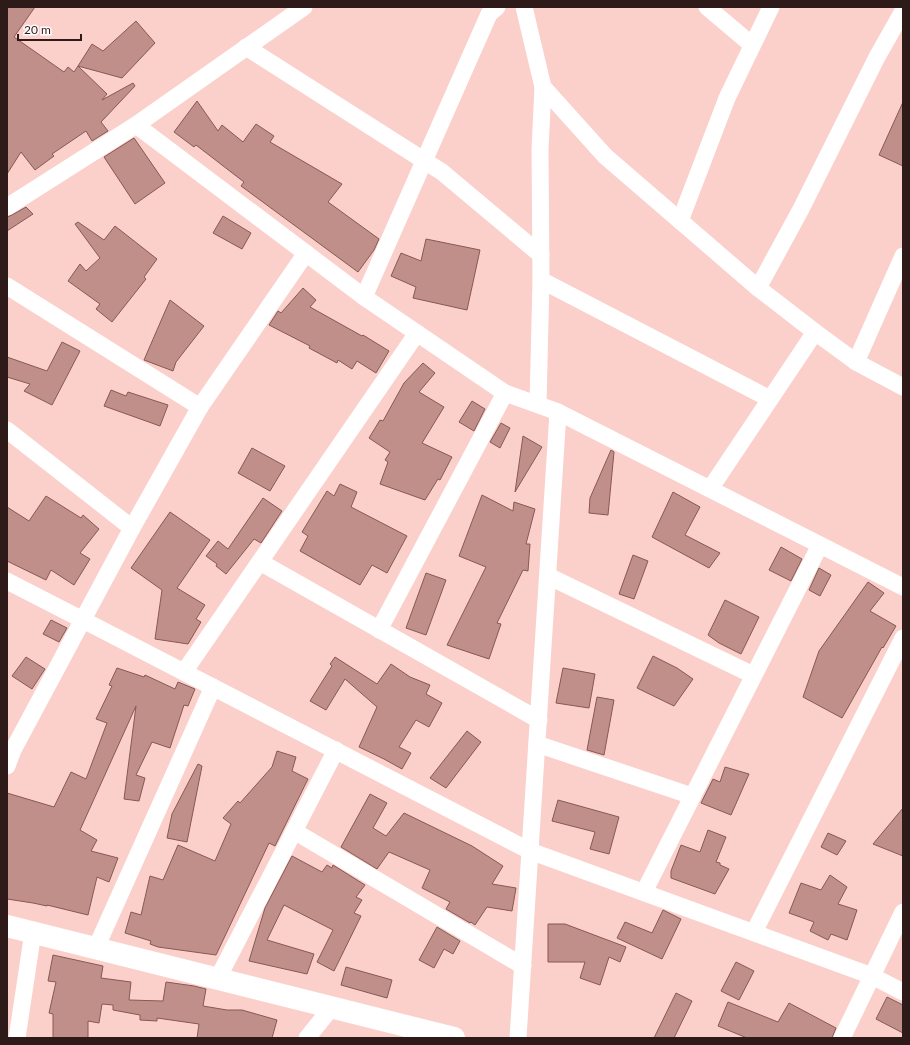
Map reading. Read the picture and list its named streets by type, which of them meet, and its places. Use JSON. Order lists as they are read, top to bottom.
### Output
{
  "scale_bar": "20 m"
}
